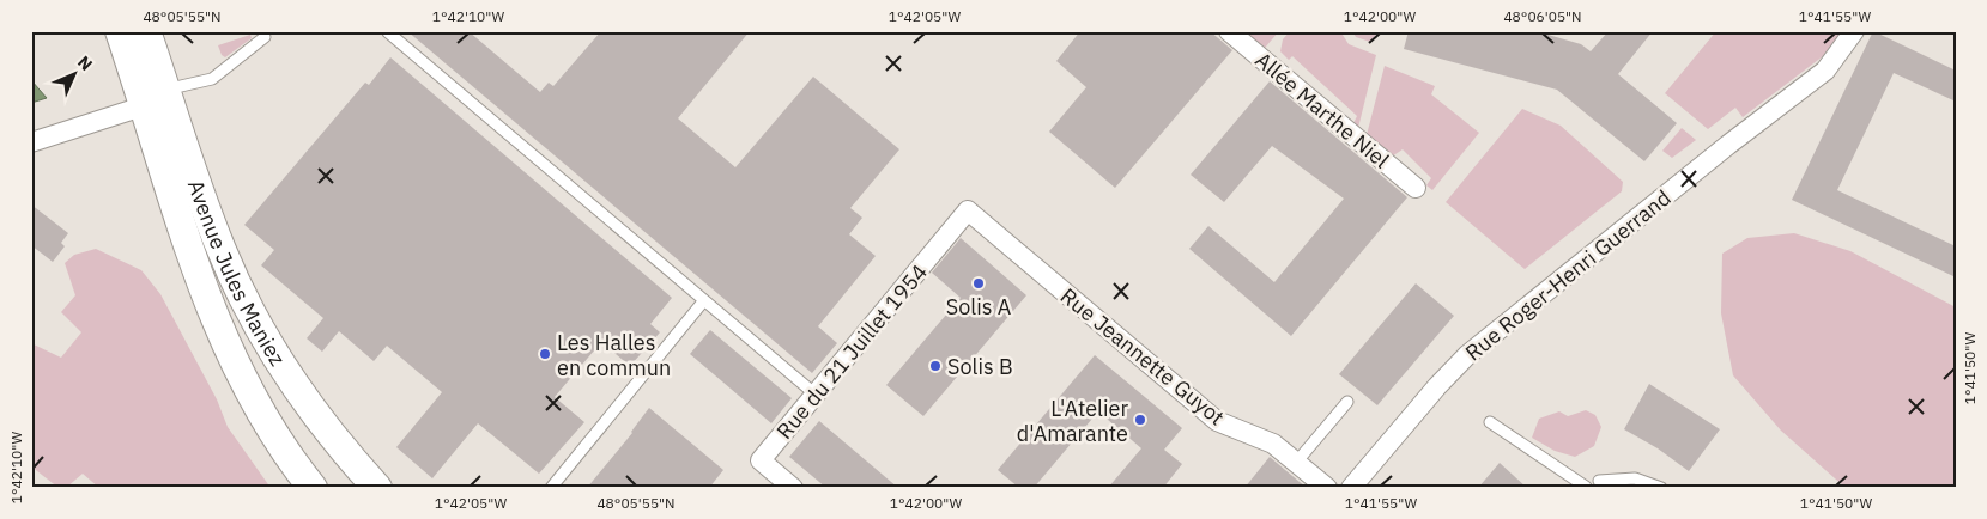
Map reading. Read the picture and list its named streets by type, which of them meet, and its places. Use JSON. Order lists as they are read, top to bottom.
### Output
{
  "streets": {
    "main road": ["Avenue Jules Maniez"],
    "street": [
      "Allée Marthe Niel",
      "Rue Roger-Henri Guerrand",
      "Rue du 21 Juillet 1954",
      "Rue Jeannette Guyot"
    ]
  },
  "crossings": [
    ["Rue du 21 Juillet 1954", "Rue Jeannette Guyot"]
  ],
  "places": [
    "Solis A",
    "Les Halles en commun",
    "Solis B",
    "L'Atelier d'Amarante"
  ],
  "north": "top right",
  "coordinates": [
    "48°05'55\"N",
    "1°42'10\"W",
    "1°42'05\"W",
    "1°42'00\"W",
    "48°06'05\"N",
    "1°41'55\"W",
    "1°41'50\"W"
  ]
}
